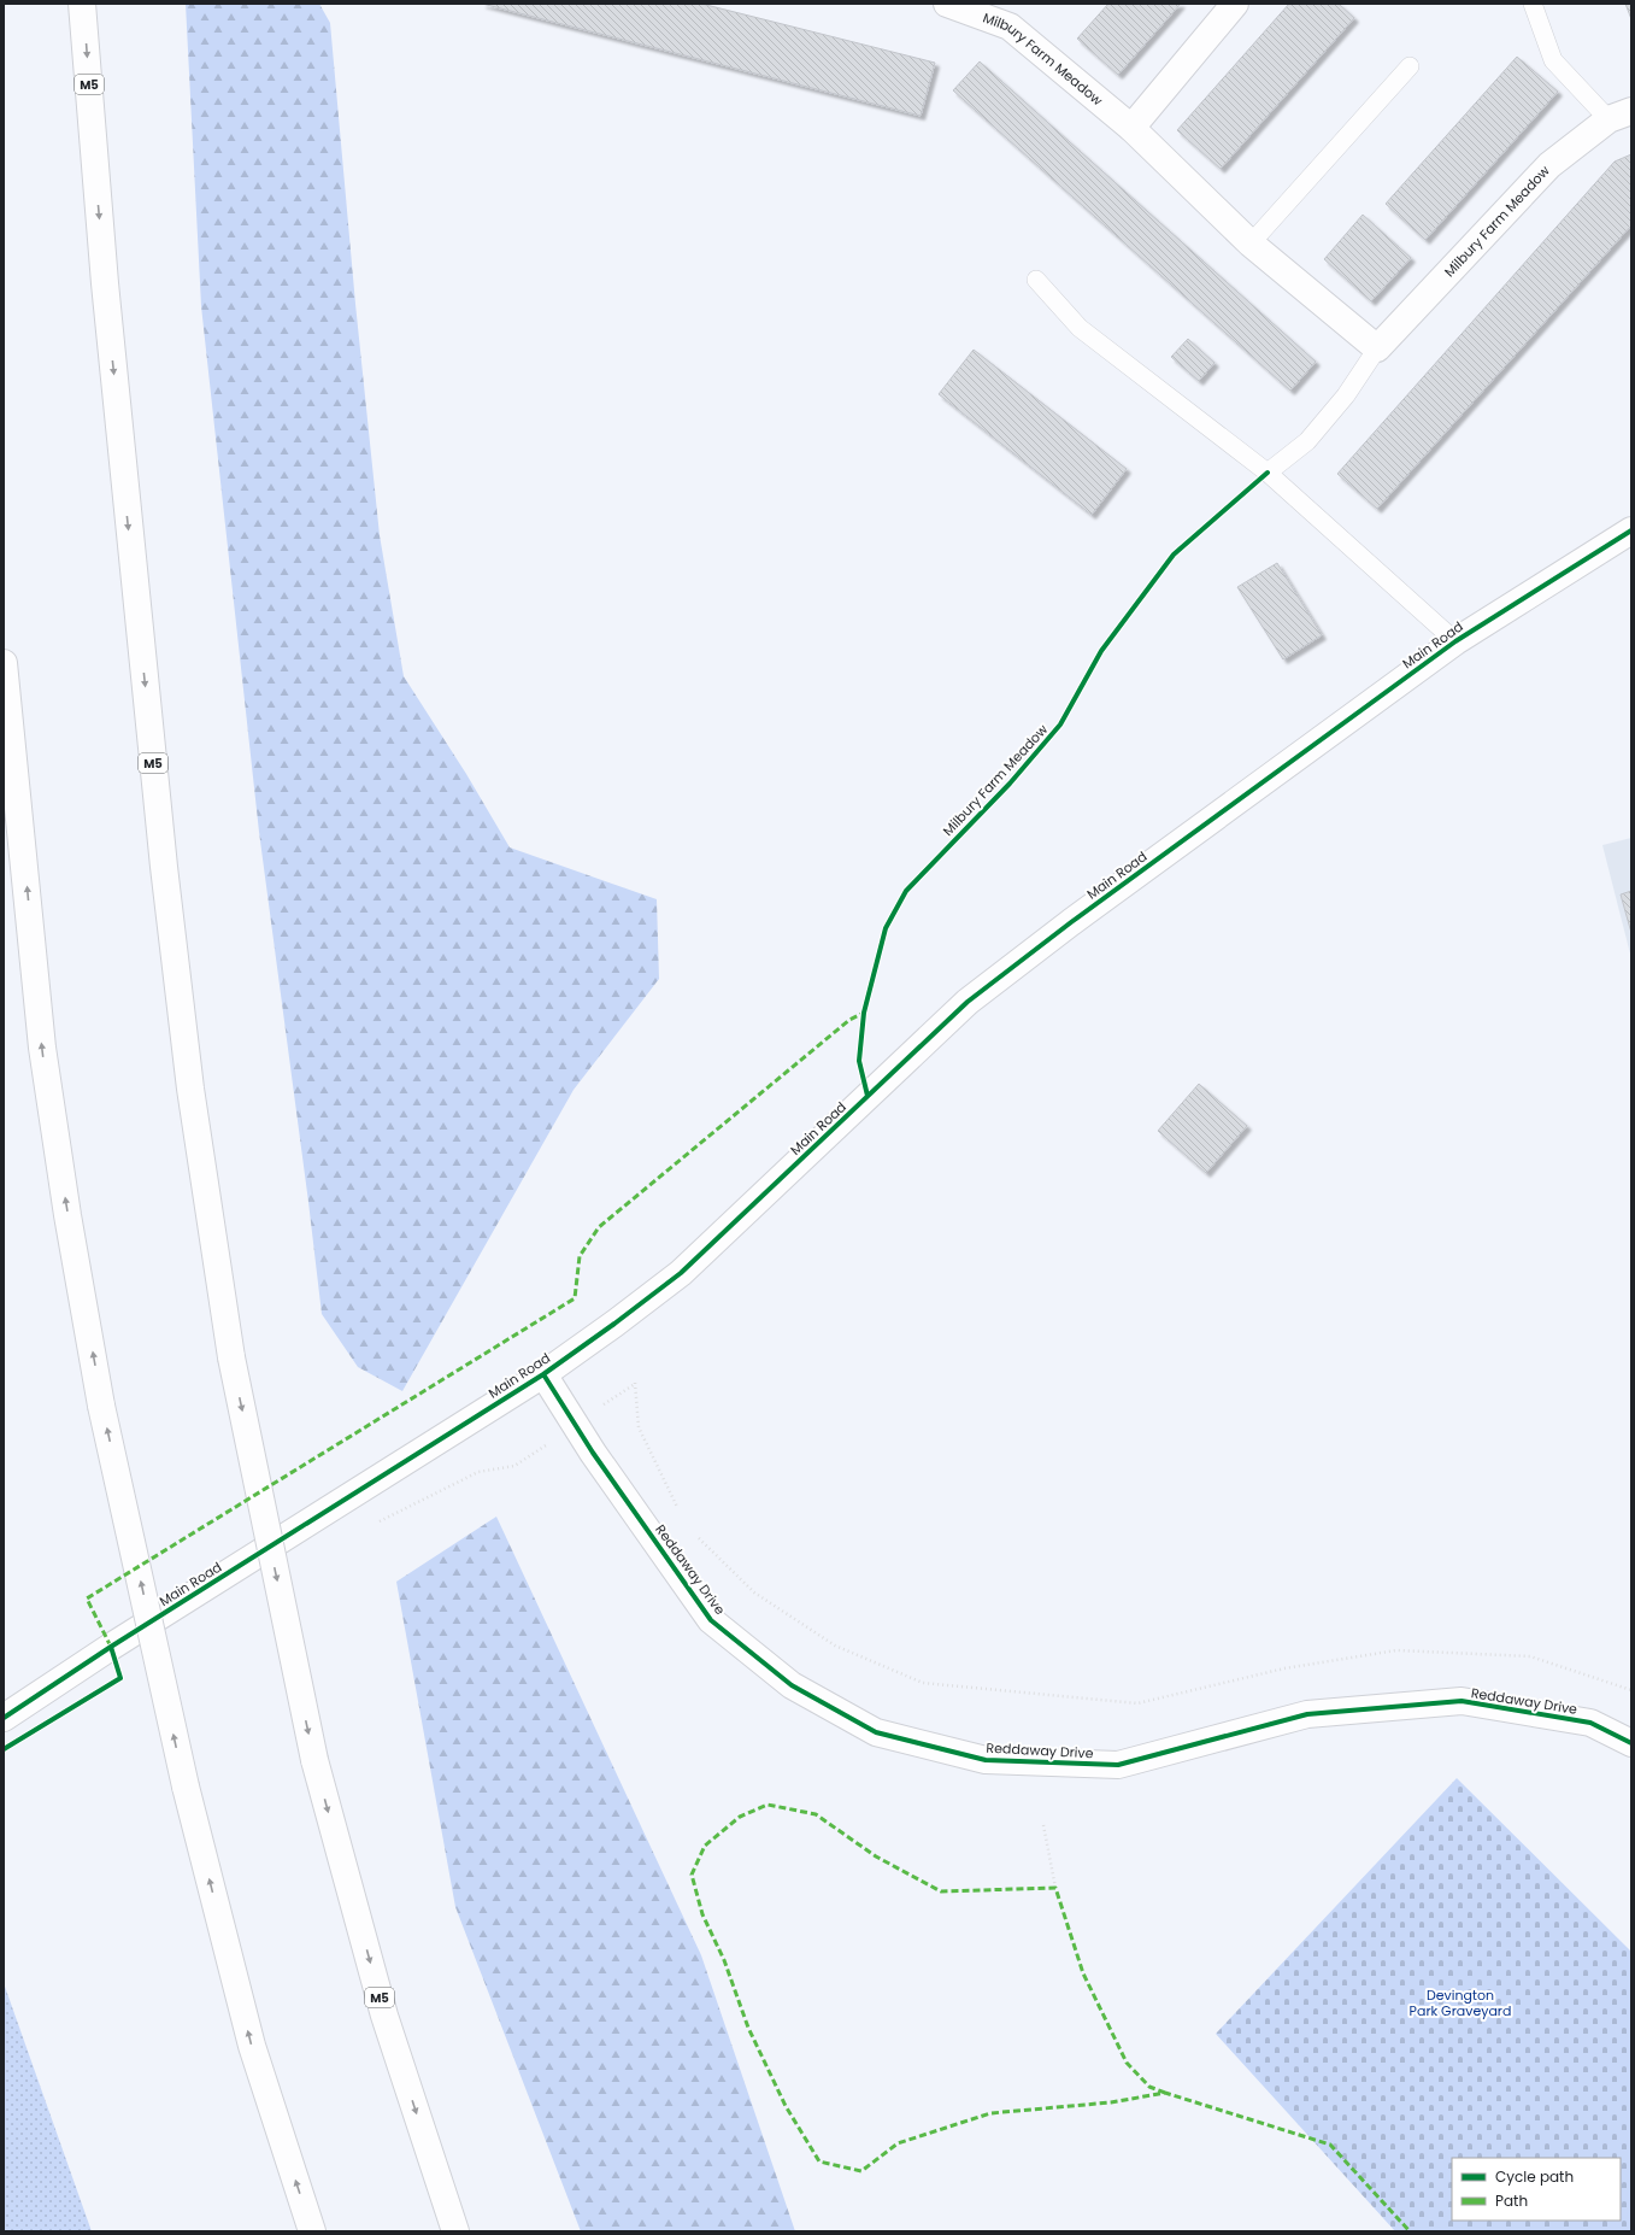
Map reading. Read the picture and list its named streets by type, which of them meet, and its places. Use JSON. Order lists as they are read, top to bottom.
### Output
{
  "streets": {
    "main road": [
      "Milbury Farm Meadow",
      "M5",
      "Main Road",
      "Reddaway Drive"
    ]
  },
  "crossings": [
    ["Main Road", "Reddaway Drive"]
  ],
  "parks": ["Devington Park Graveyard"],
  "legend": ["Cycle path", "Path"]
}
